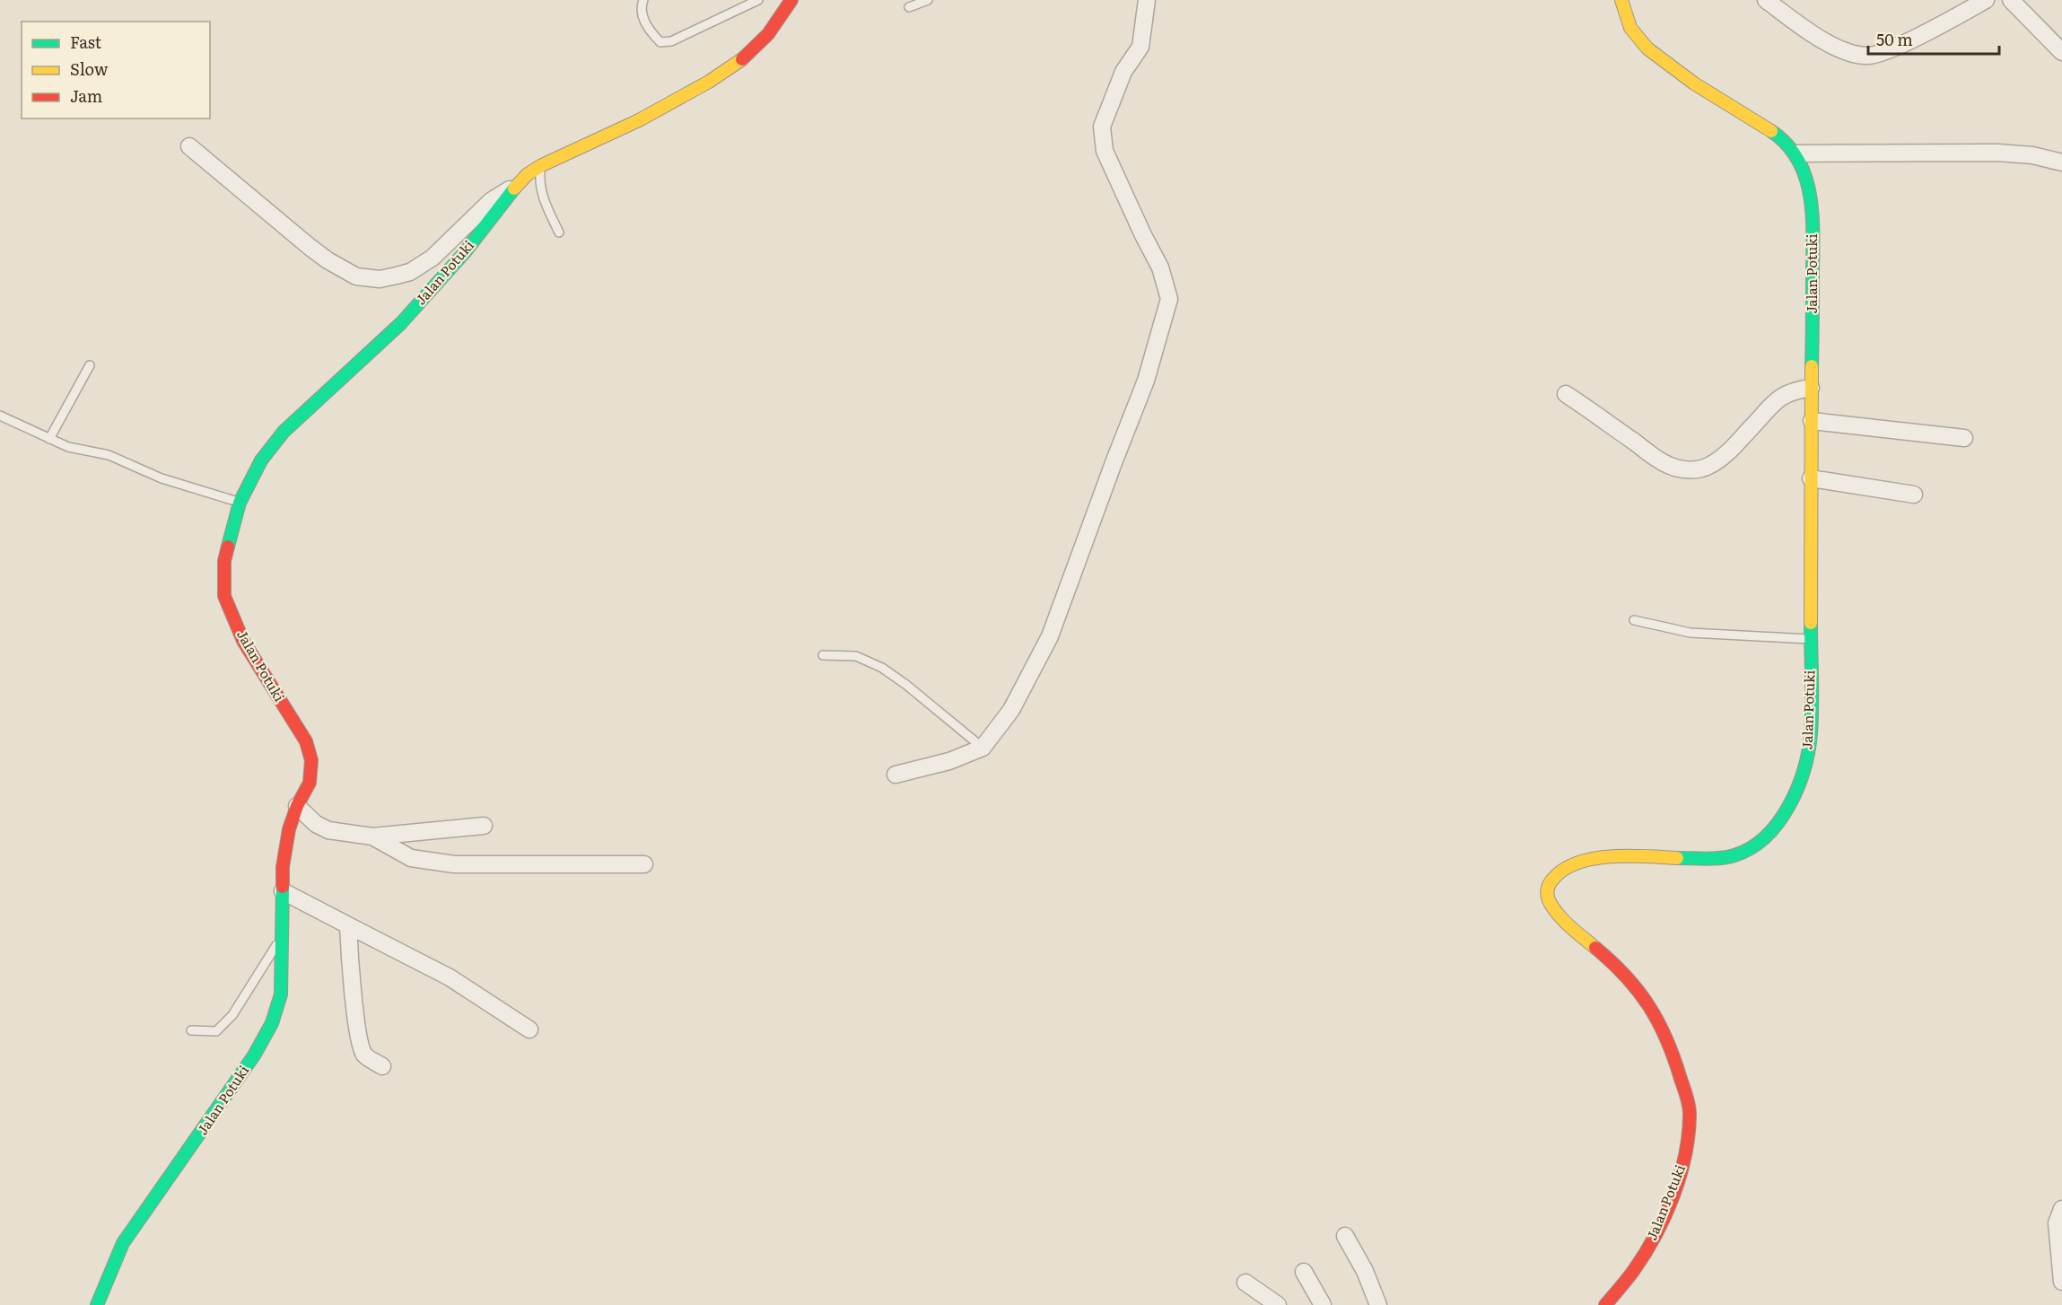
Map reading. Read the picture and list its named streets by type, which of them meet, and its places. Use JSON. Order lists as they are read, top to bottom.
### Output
{
  "streets": {
    "street": ["Jalan Potuki"]
  },
  "legend": ["Fast", "Slow", "Jam"],
  "scale_bar": "50 m"
}
